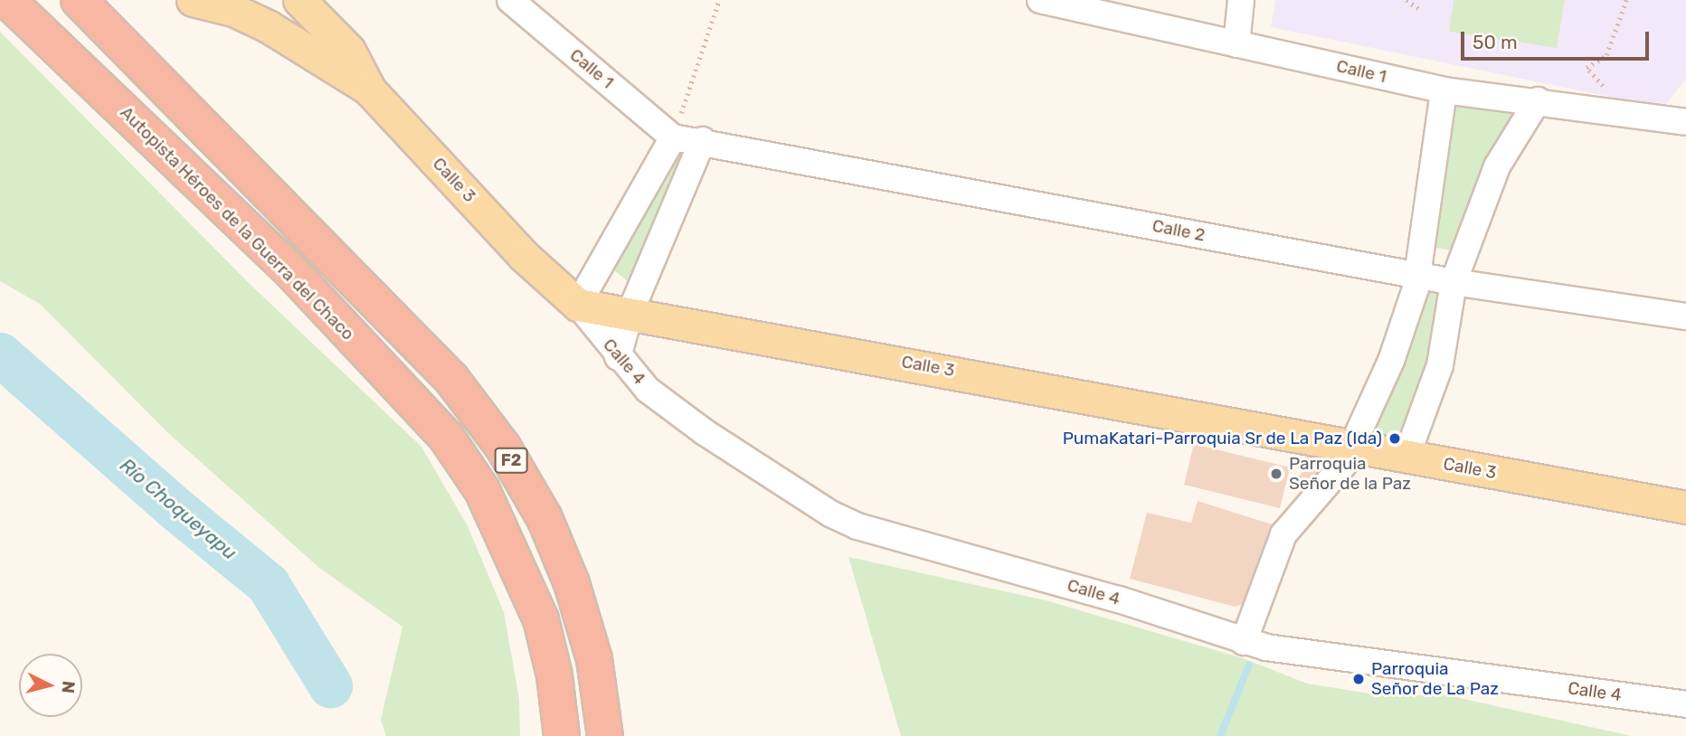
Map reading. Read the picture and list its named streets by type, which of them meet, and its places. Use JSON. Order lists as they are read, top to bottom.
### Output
{
  "streets": {
    "highway": ["Autopista Héroes de la Guerra del Chaco", "F2"],
    "main road": ["Calle 3"],
    "street": ["Calle 1", "Calle 2", "Calle 4"]
  },
  "crossings": [
    ["Calle 1", "Calle 2"],
    ["Calle 3", "Calle 4"]
  ],
  "water": ["Río Choqueyapu"],
  "places": ["PumaKatari-Parroquia Sr de La Paz (Ida)", "Parroquia Señor de la Paz", "Parroquia Señor de La Paz"],
  "scale_bar": "50 m",
  "north": "right"
}
